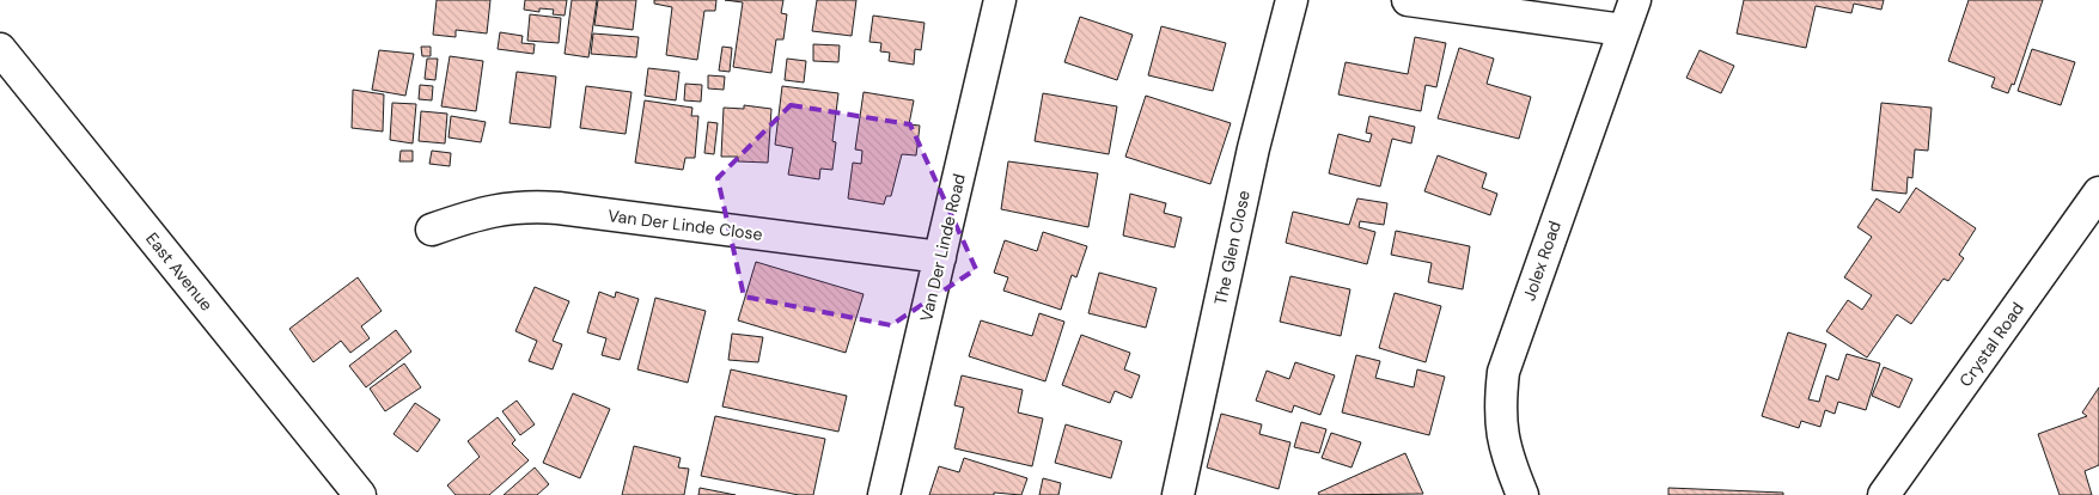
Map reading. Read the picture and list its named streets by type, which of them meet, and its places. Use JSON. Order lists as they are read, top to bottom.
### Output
{
  "streets": {
    "street": [
      "Van Der Linde Close",
      "Van Der Linde Road",
      "The Glen Close",
      "Jolex Road",
      "East Avenue",
      "Crystal Road"
    ]
  },
  "crossings": [
    ["Van Der Linde Close", "Van Der Linde Road"]
  ]
}
